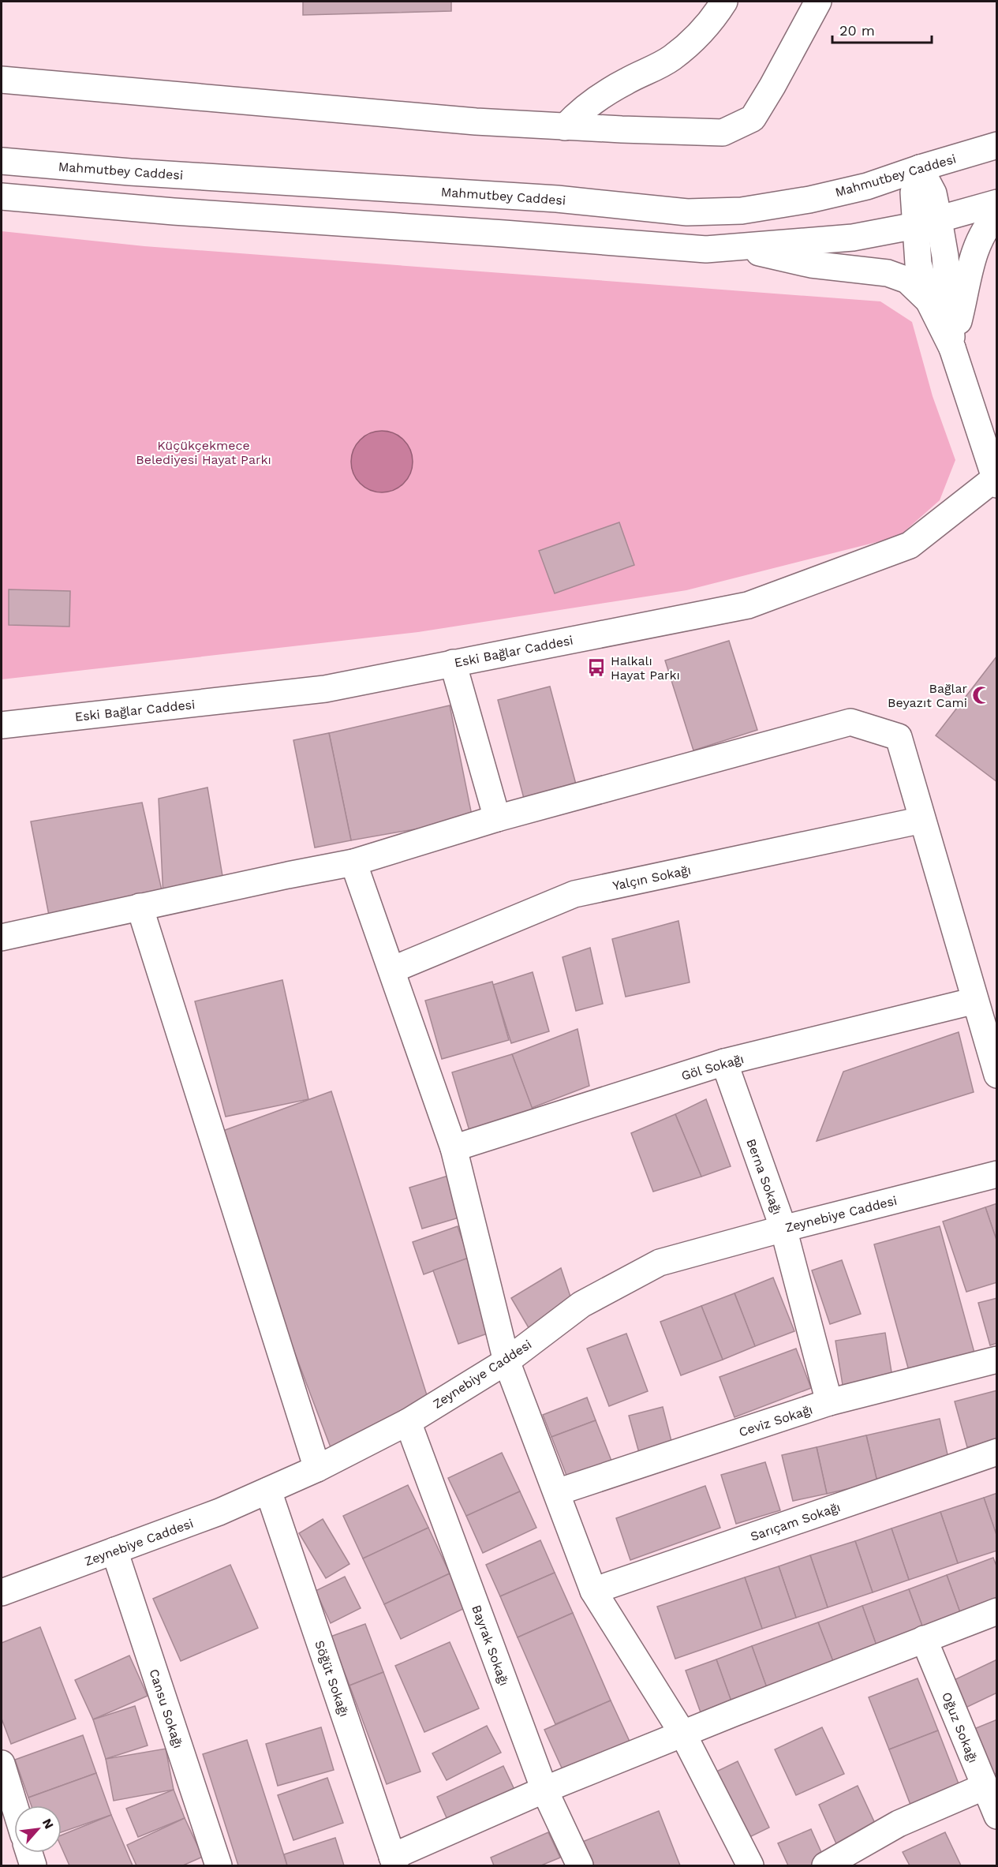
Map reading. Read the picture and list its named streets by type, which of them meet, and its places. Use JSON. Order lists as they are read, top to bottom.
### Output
{
  "streets": {
    "street": [
      "Mahmutbey Caddesi",
      "Eski Bağlar Caddesi",
      "Yalçın Sokağı",
      "Göl Sokağı",
      "Berna Sokağı",
      "Zeynebiye Caddesi",
      "Ceviz Sokağı",
      "Sarıçam Sokağı",
      "Bayrak Sokağı",
      "Söğüt Sokağı",
      "Cansu Sokağı",
      "Oğuz Sokağı"
    ]
  },
  "crossings": [
    ["Göl Sokağı", "Berna Sokağı"],
    ["Berna Sokağı", "Zeynebiye Caddesi"],
    ["Berna Sokağı", "Ceviz Sokağı"],
    ["Zeynebiye Caddesi", "Bayrak Sokağı"],
    ["Zeynebiye Caddesi", "Söğüt Sokağı"],
    ["Zeynebiye Caddesi", "Cansu Sokağı"]
  ],
  "parks": ["Küçükçekmece Belediyesi Hayat Parkı"],
  "places": {
    "bus stop": ["Halkalı Hayat Parkı"],
    "mosque": ["Bağlar Beyazıt Cami"]
  },
  "scale_bar": "20 m",
  "north": "top right"
}
